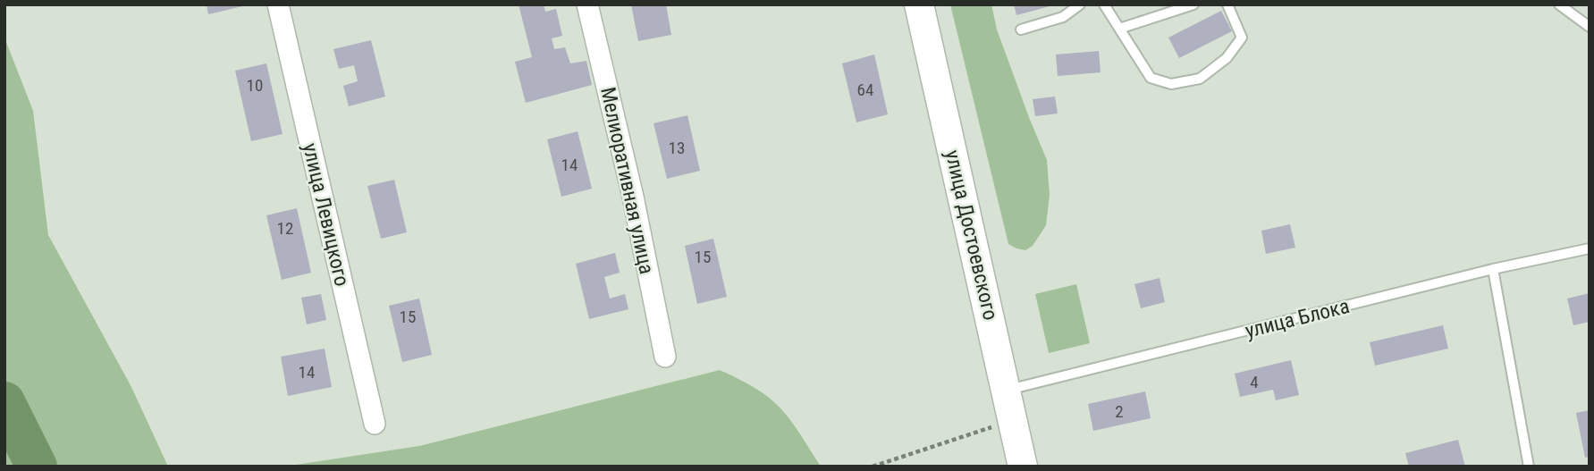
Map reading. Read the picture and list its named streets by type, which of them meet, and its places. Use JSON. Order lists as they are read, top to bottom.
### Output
{
  "streets": {
    "main road": ["улица Достоевского"],
    "street": ["Мелиоративная улица", "улица Левицкого"],
    "lane": ["улица Блока"]
  },
  "crossings": [
    ["улица Достоевского", "улица Блока"]
  ],
  "house_numbers": [
    "10",
    "64",
    "13",
    "14",
    "12",
    "15",
    "15",
    "14",
    "4",
    "2"
  ]
}
